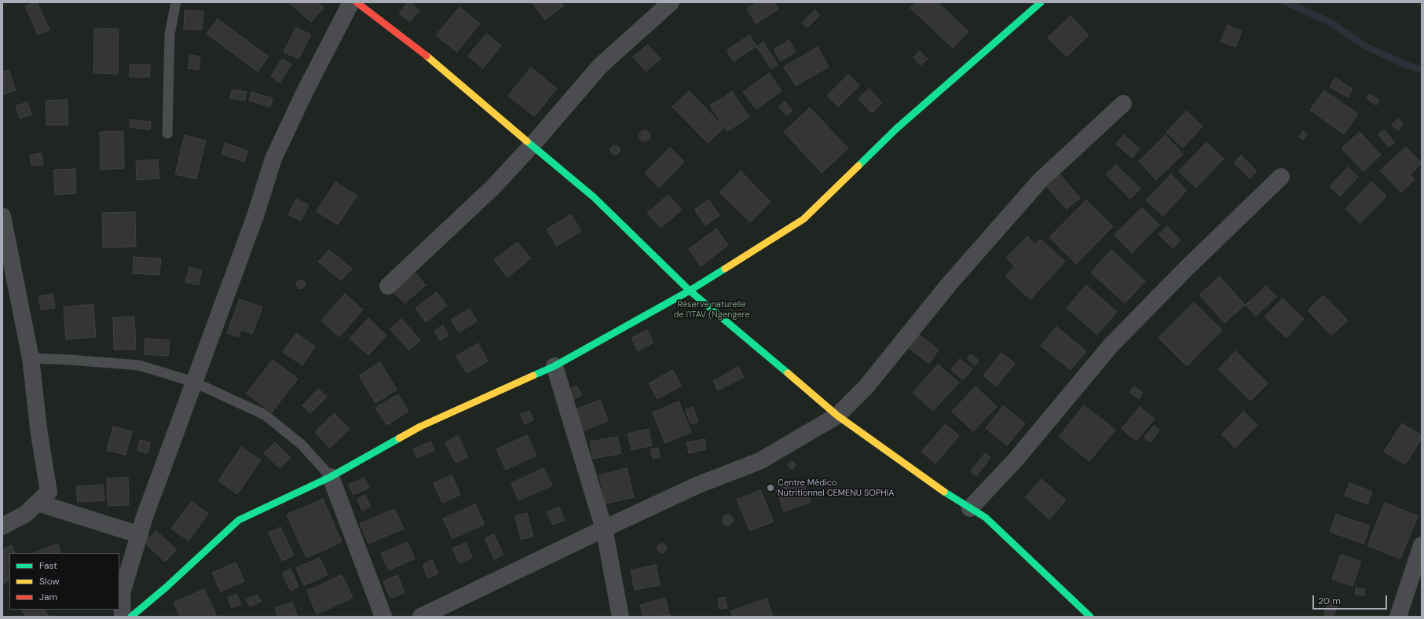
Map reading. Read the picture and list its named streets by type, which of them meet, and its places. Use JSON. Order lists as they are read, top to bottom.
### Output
{
  "parks": ["Réserve naturelle de l'ITAV (Ngengere"],
  "places": ["Centre Médico Nutritionnel CEMENU SOPHIA"],
  "legend": ["Fast", "Slow", "Jam"],
  "scale_bar": "20 m"
}
